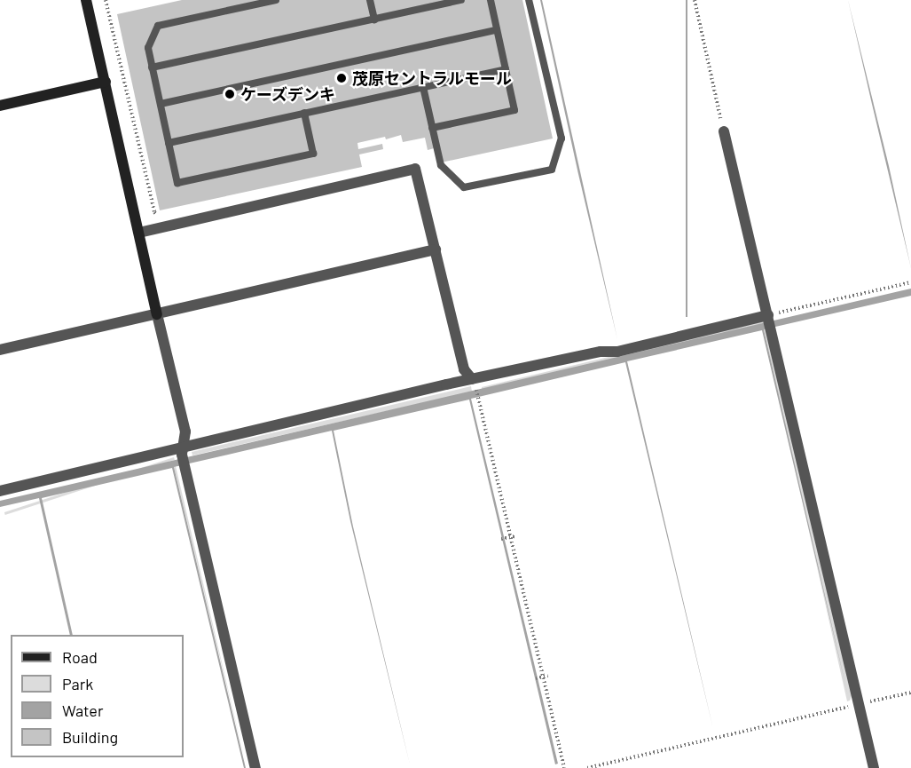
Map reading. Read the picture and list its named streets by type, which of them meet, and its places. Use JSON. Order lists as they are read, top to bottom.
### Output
{
  "places": ["茂原セントラルモール", "ケーズデンキ"],
  "legend": [
    "Road",
    "Park",
    "Water",
    "Building"
  ]
}
